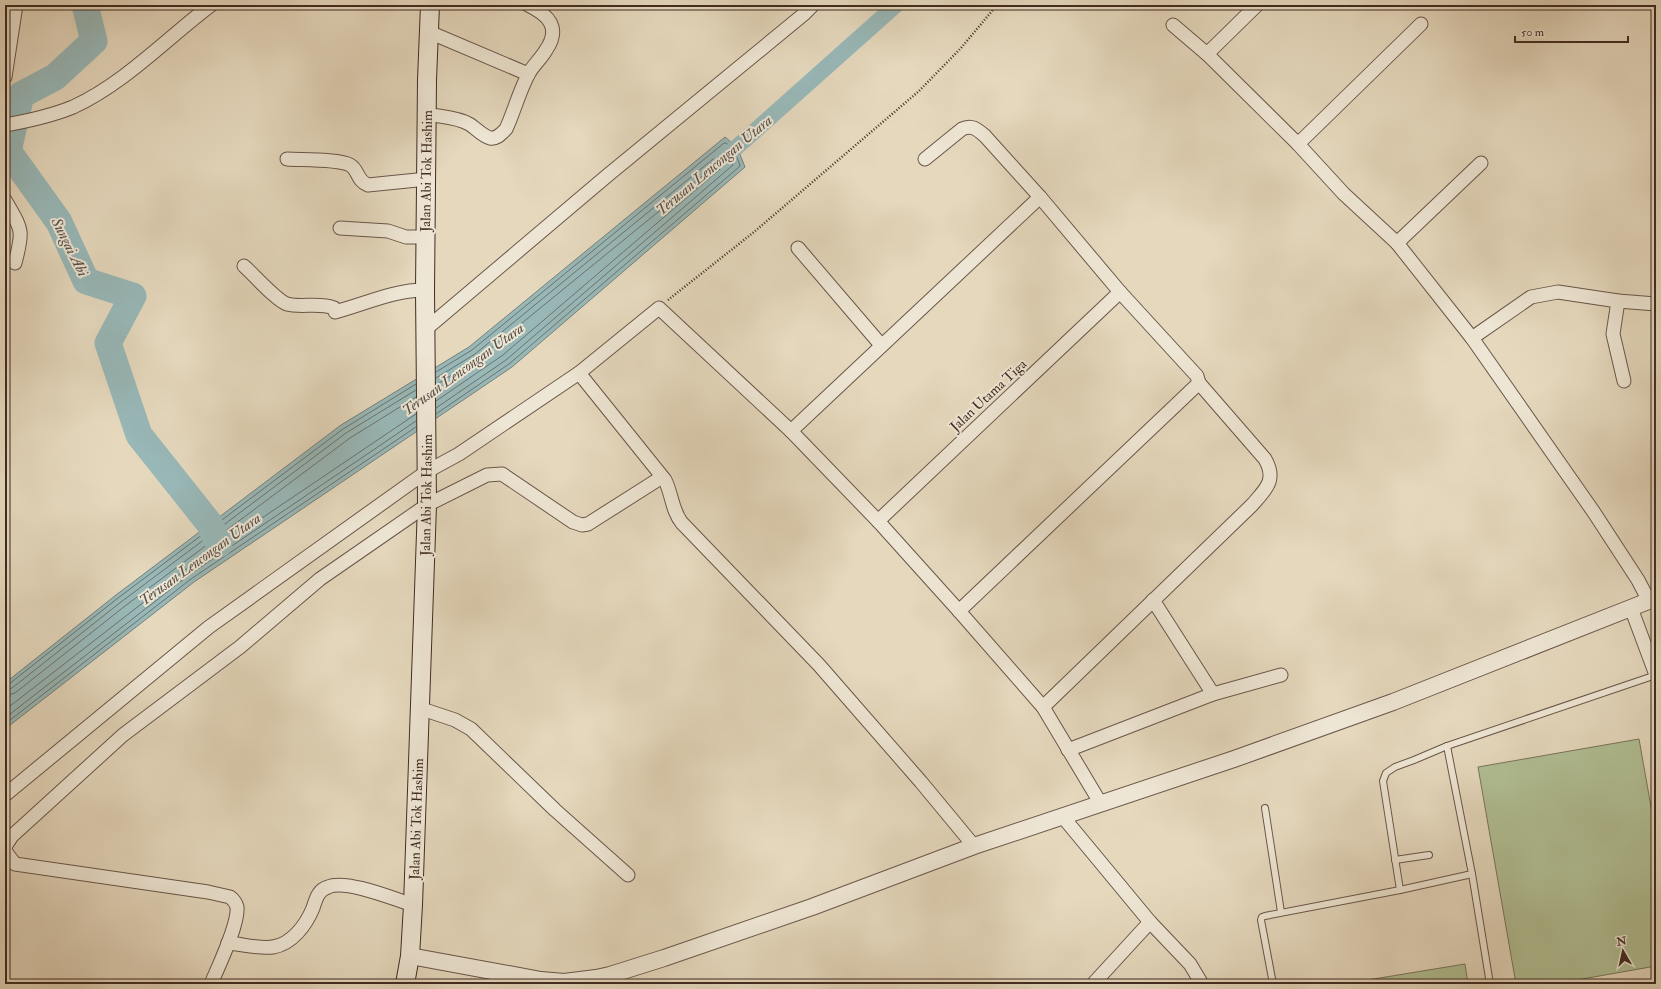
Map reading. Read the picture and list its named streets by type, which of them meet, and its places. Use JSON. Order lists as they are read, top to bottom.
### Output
{
  "streets": {
    "main road": ["Jalan Abi Tok Hashim"],
    "street": ["Jalan Utama Tiga"]
  },
  "water": ["Terusan Lencongan Utara", "Sungai Abi"],
  "scale_bar": "50 m",
  "north": "top"
}
